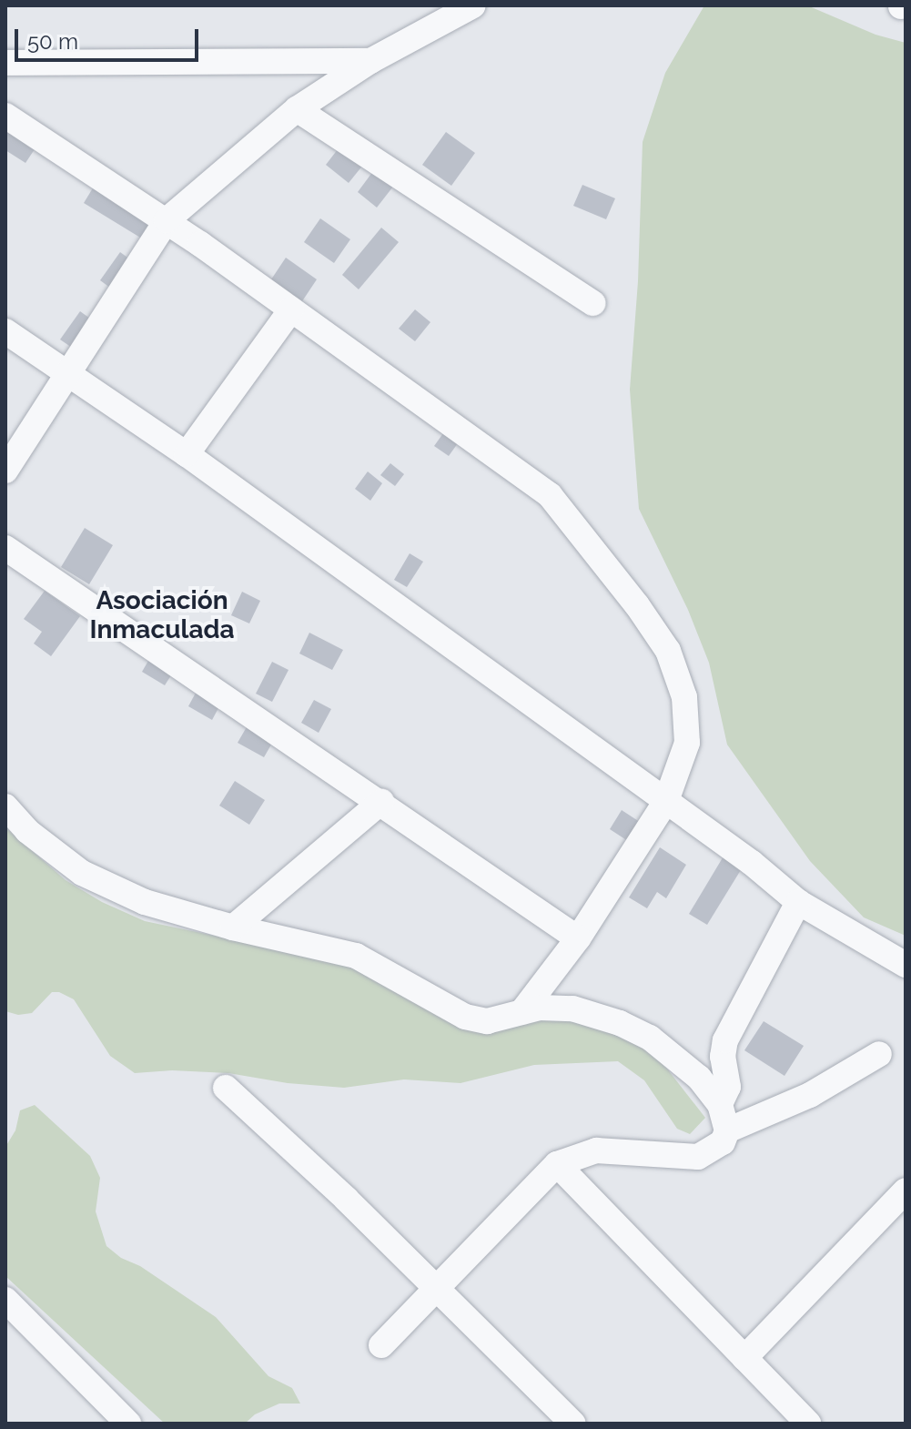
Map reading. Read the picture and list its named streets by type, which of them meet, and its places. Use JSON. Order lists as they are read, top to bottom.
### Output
{
  "districts": ["Asociación Inmaculada"],
  "scale_bar": "50 m"
}
